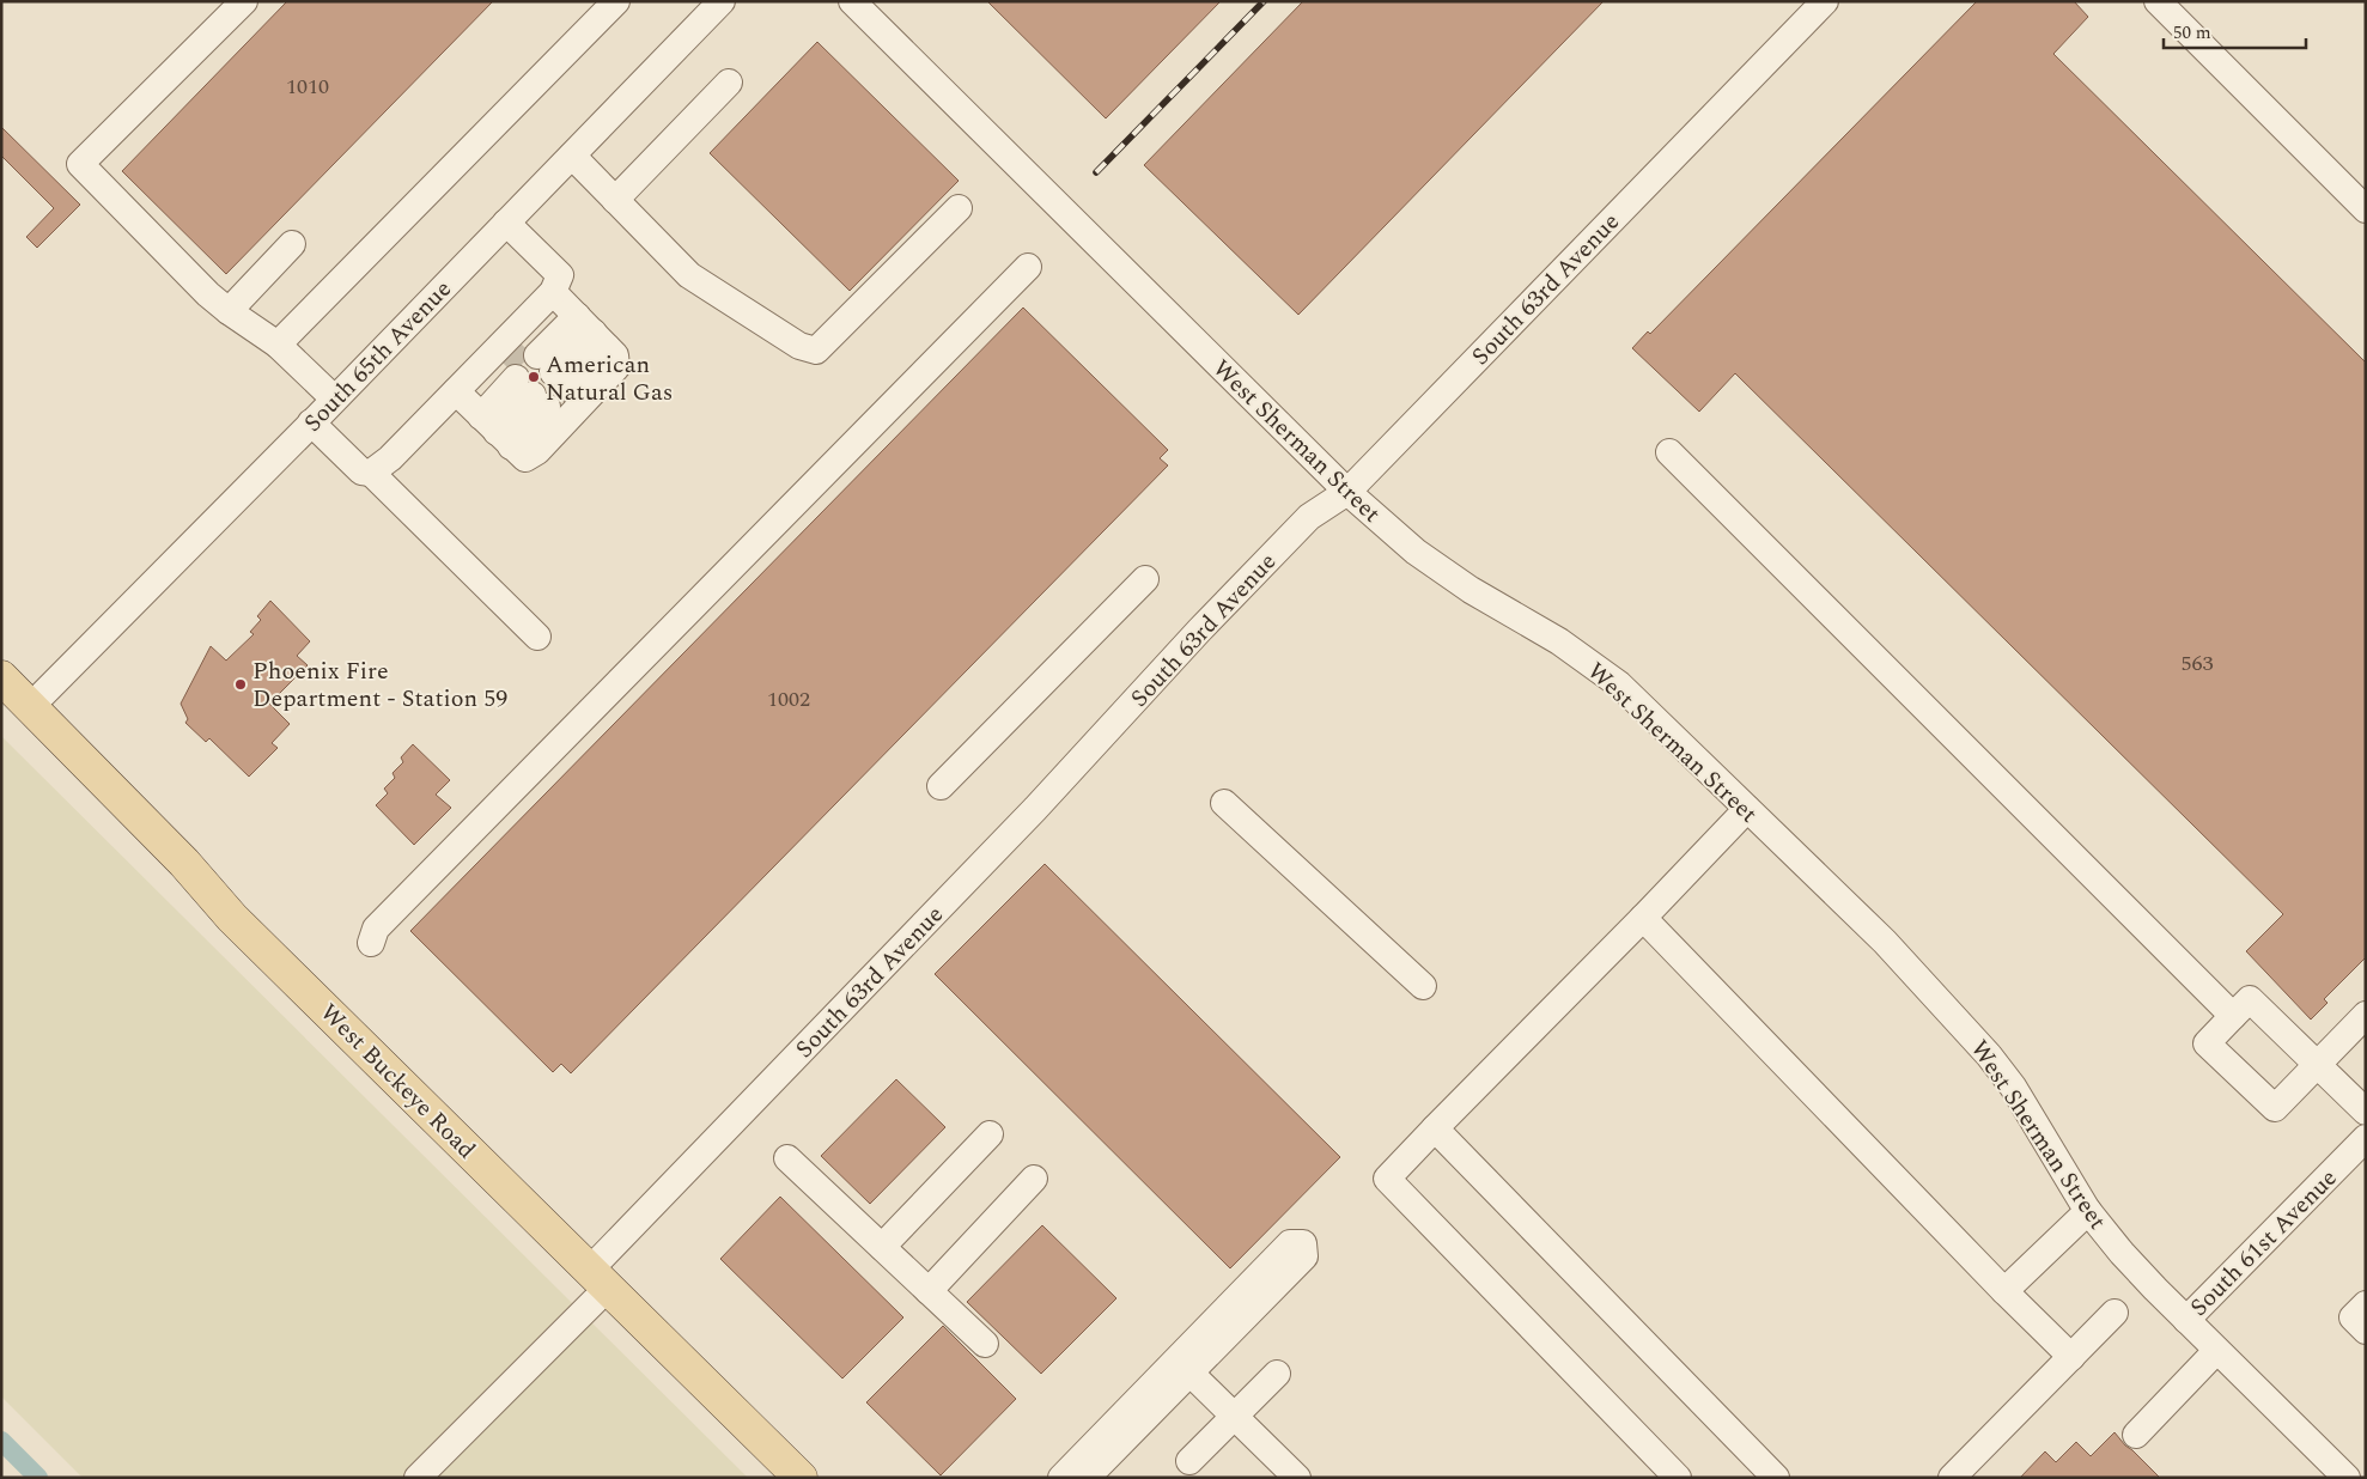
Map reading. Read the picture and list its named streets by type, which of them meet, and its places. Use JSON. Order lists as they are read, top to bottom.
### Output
{
  "streets": {
    "main road": ["West Buckeye Road"],
    "street": [
      "South 63rd Avenue",
      "South 65th Avenue",
      "West Sherman Street",
      "South 61st Avenue"
    ]
  },
  "crossings": [
    ["South 63rd Avenue", "West Sherman Street"],
    ["South 63rd Avenue", "West Buckeye Road"],
    ["South 65th Avenue", "West Buckeye Road"],
    ["West Sherman Street", "South 61st Avenue"]
  ],
  "places": ["American Natural Gas", "Phoenix Fire Department - Station 59"],
  "house_numbers": ["1010", "563", "1002"],
  "scale_bar": "50 m"
}
